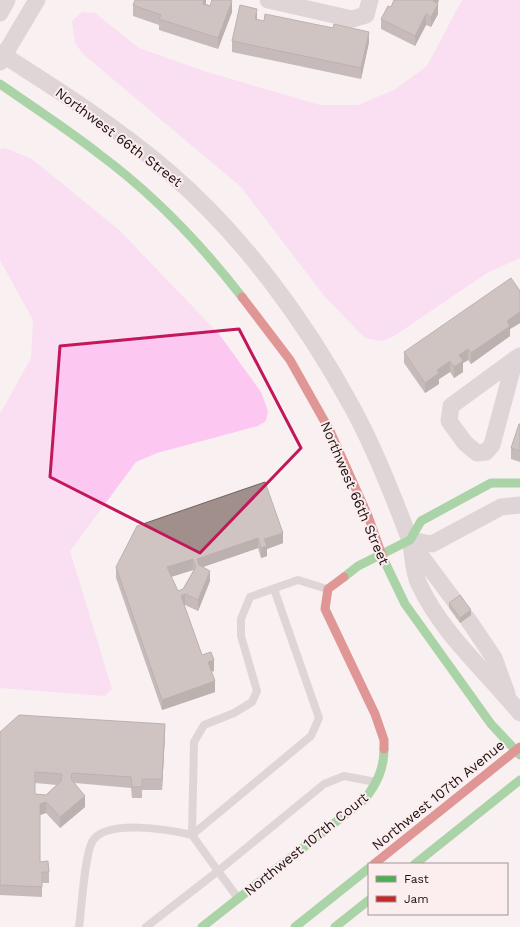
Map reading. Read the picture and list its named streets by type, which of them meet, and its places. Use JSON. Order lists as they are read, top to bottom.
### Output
{
  "streets": {
    "street": ["Northwest 66th Street", "Northwest 107th Avenue", "Northwest 107th Court"]
  },
  "crossings": [
    ["Northwest 66th Street", "Northwest 107th Avenue"]
  ],
  "legend": ["Fast", "Jam"]
}
